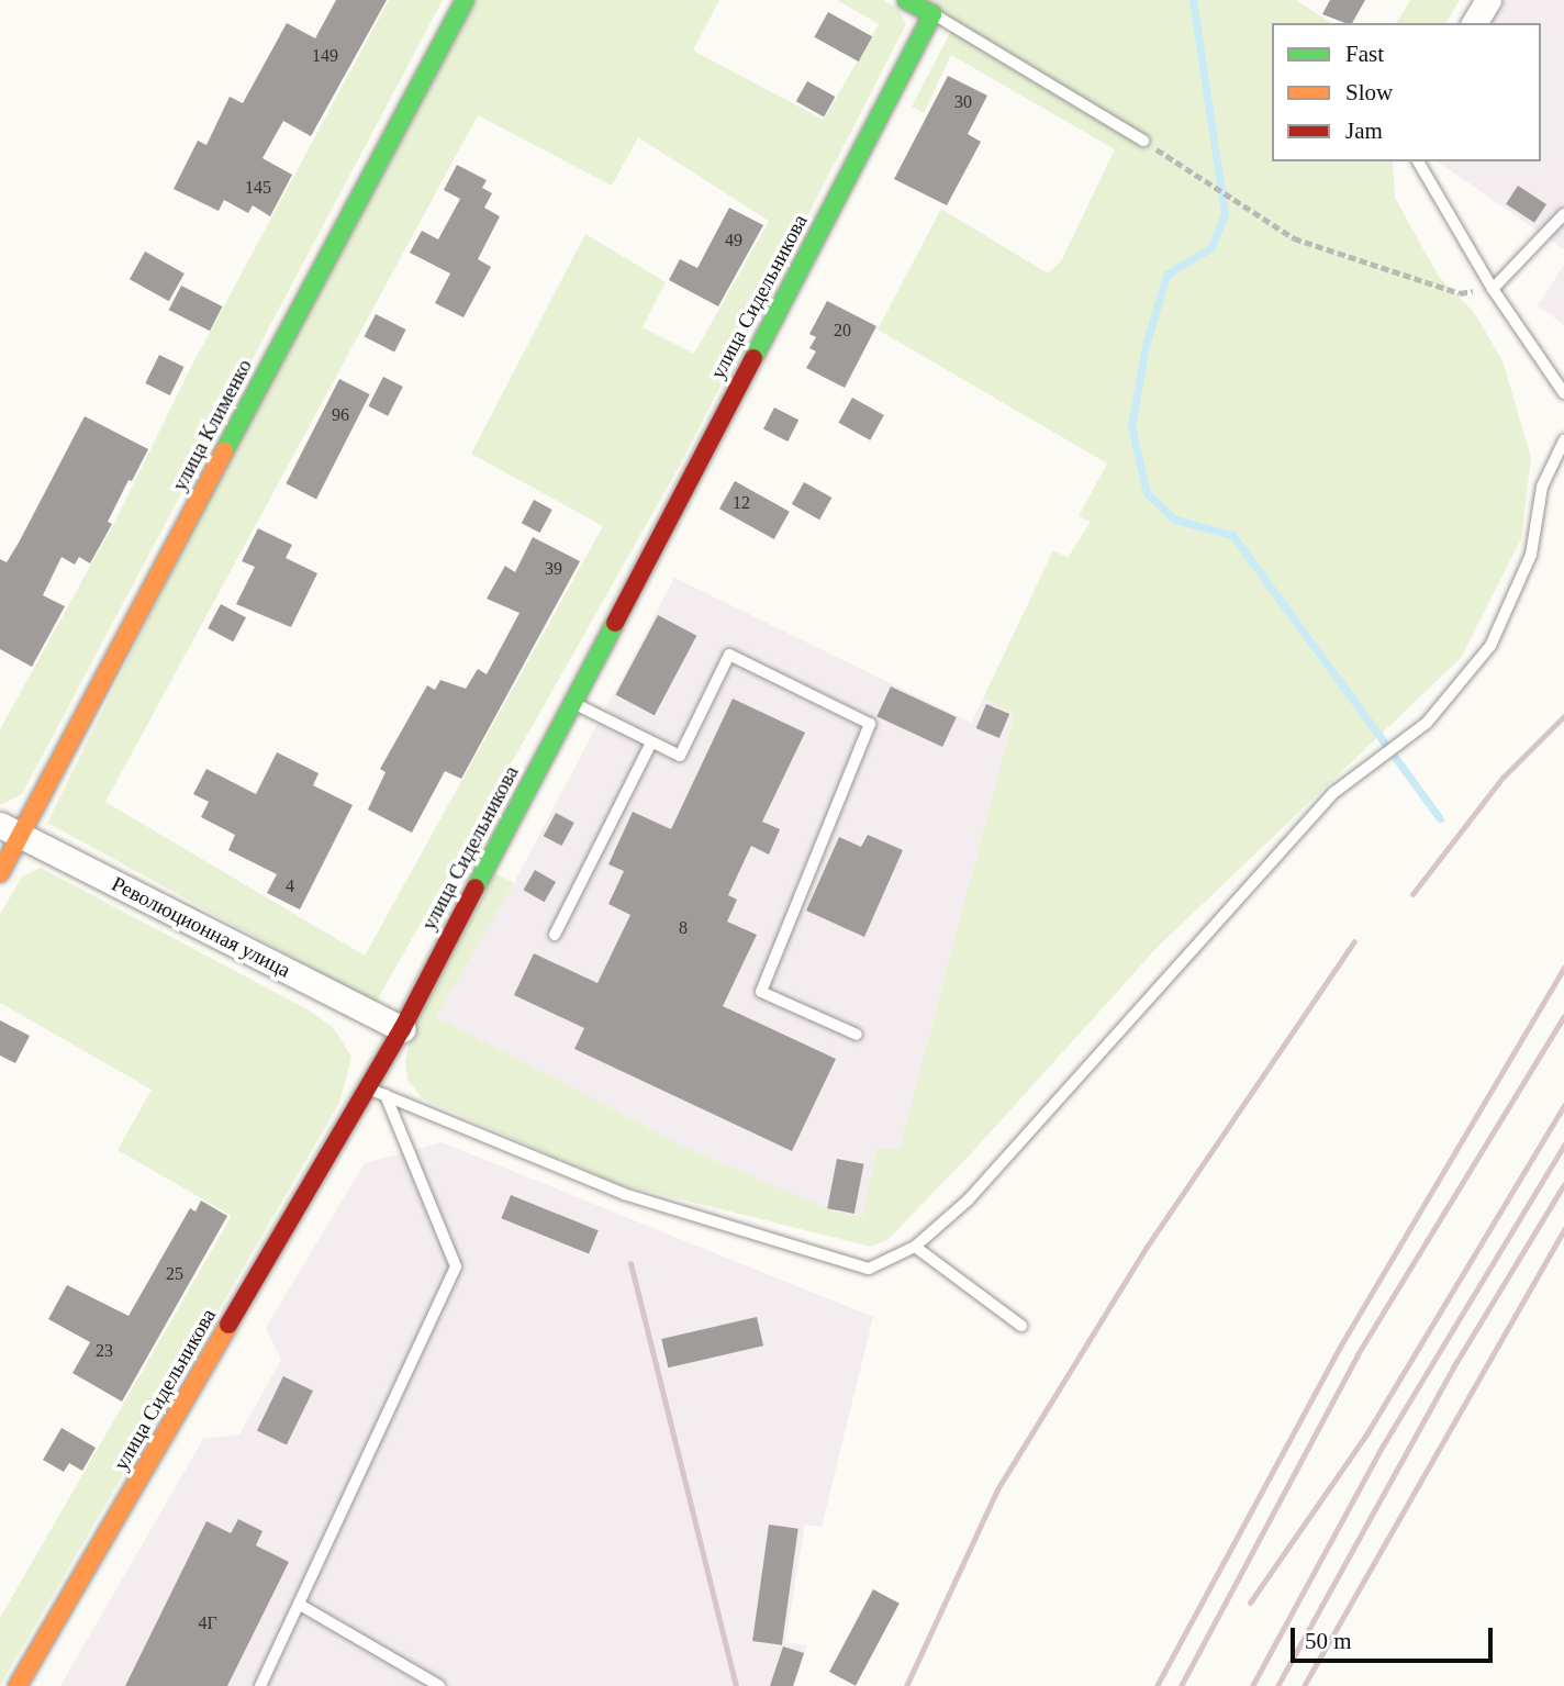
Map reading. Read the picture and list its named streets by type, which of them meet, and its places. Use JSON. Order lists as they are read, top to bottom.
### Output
{
  "streets": {
    "street": ["улица Сидельникова", "улица Клименко", "Революционная улица"]
  },
  "crossings": [
    ["улица Сидельникова", "Революционная улица"],
    ["улица Клименко", "Революционная улица"]
  ],
  "house_numbers": [
    "149",
    "30",
    "145",
    "49",
    "20",
    "96",
    "12",
    "39",
    "4",
    "8",
    "25",
    "23",
    "4Г"
  ],
  "legend": ["Fast", "Slow", "Jam"],
  "scale_bar": "50 m"
}
